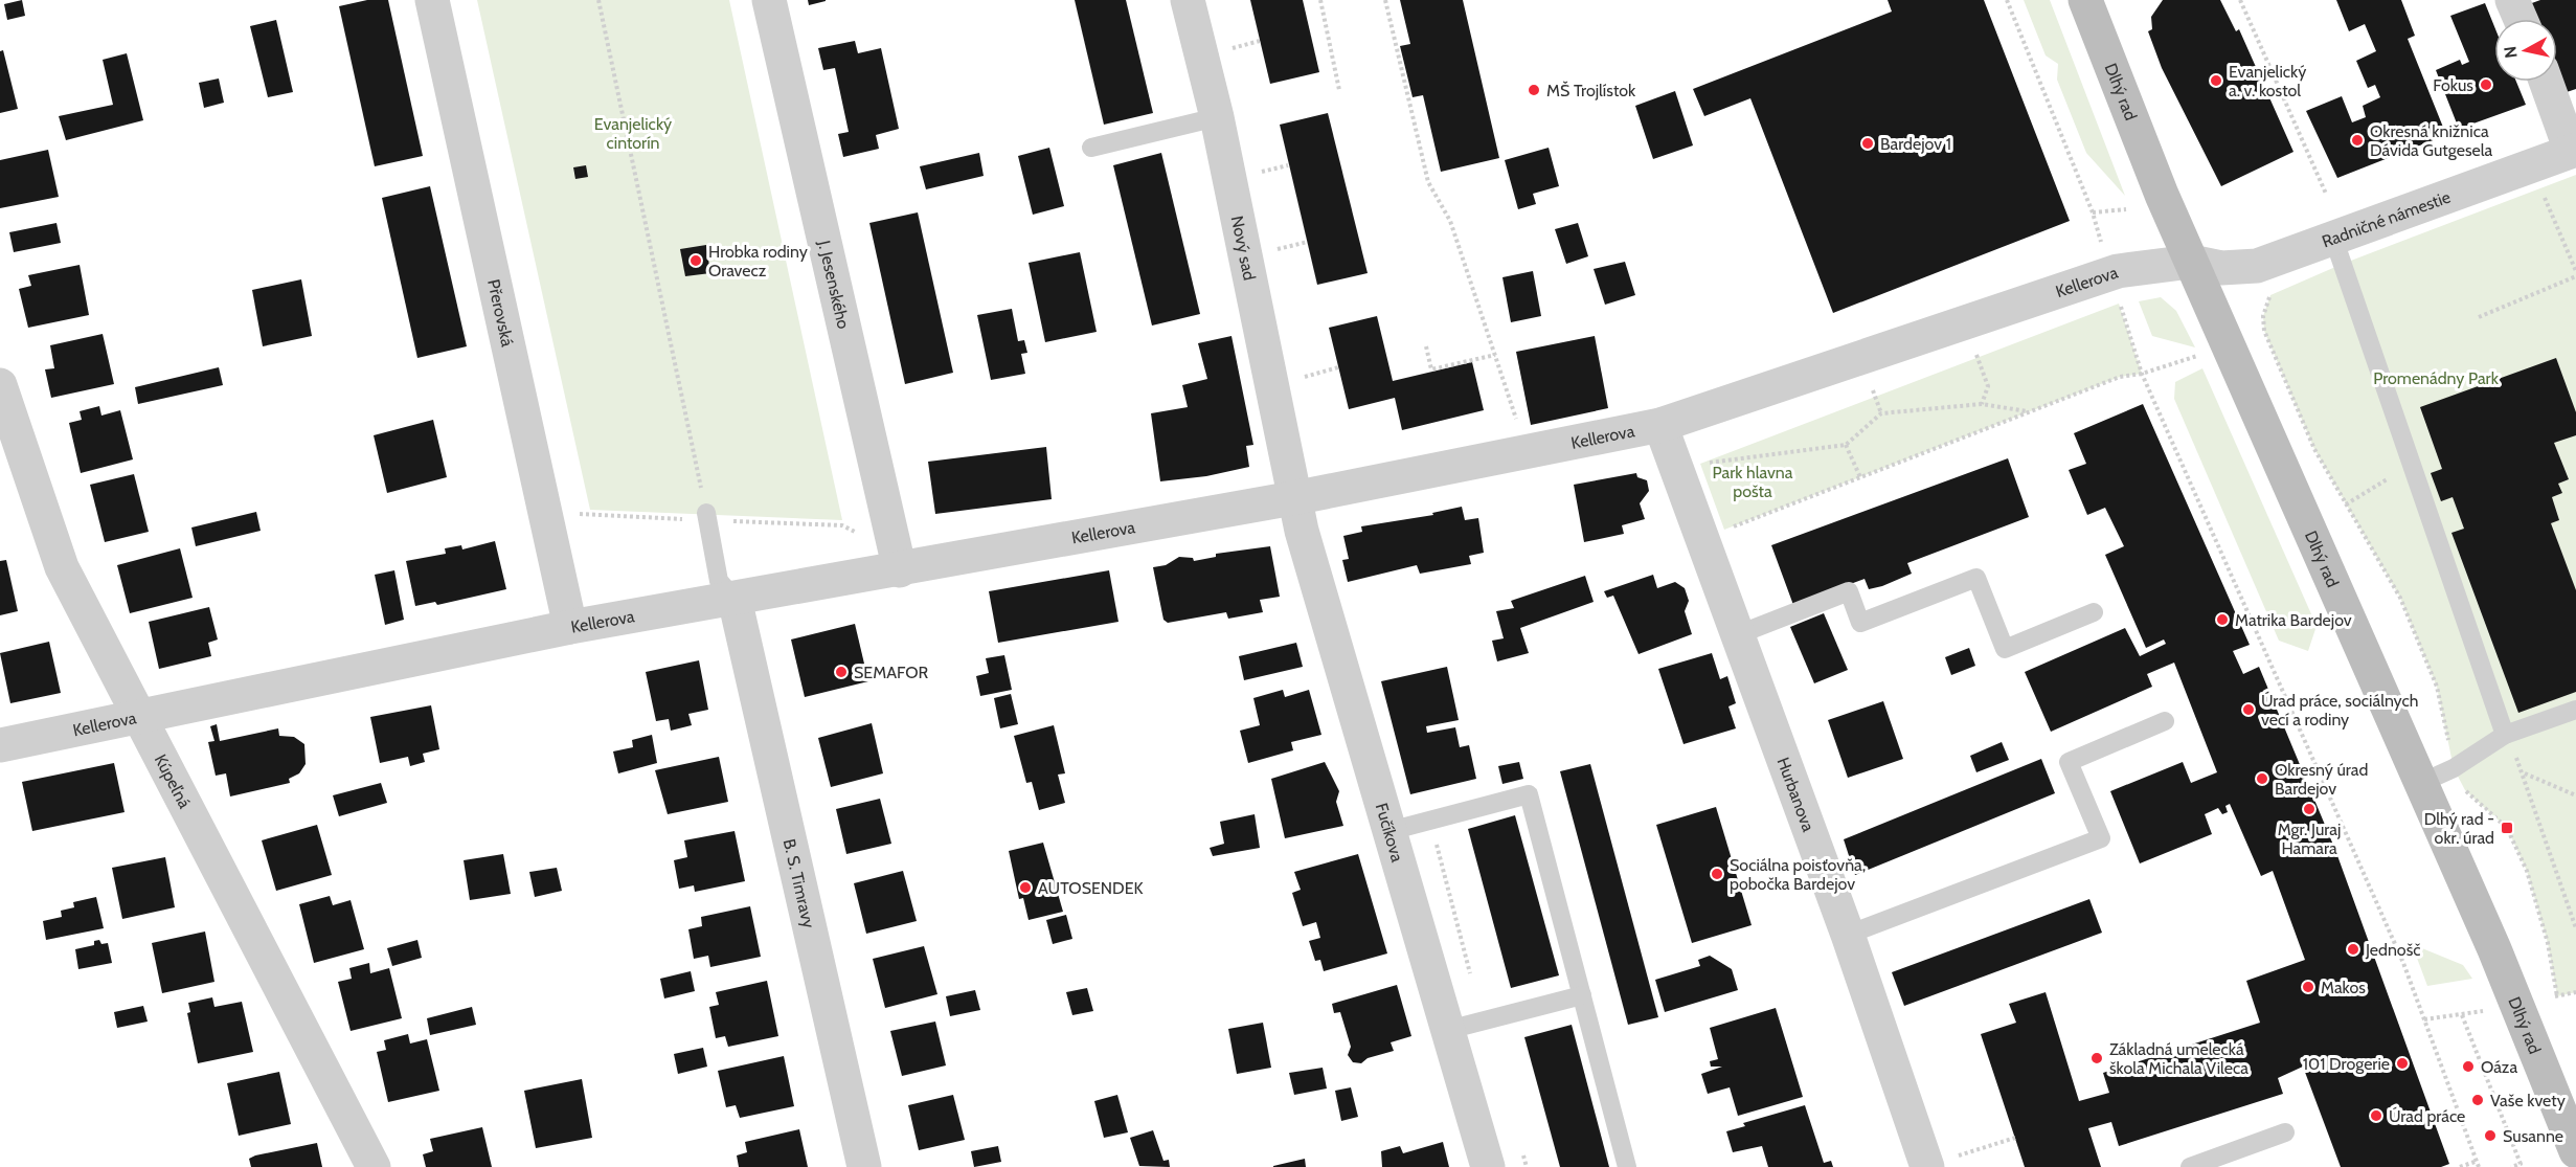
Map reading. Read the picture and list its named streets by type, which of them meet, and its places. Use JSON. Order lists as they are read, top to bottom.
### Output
{
  "streets": {
    "street": [
      "Dlhý rad",
      "Radničné námestie",
      "Nový sad",
      "Kellerova",
      "J. Jesenského",
      "Přerovská",
      "Kúpeľná",
      "Hurbanova",
      "Fučíkova",
      "B. S. Timravy"
    ]
  },
  "crossings": [
    ["Dlhý rad", "Radničné námestie"],
    ["Dlhý rad", "Kellerova"],
    ["Radničné námestie", "Kellerova"],
    ["Nový sad", "Kellerova"],
    ["Nový sad", "Fučíkova"],
    ["Kellerova", "J. Jesenského"],
    ["Kellerova", "Přerovská"],
    ["Kellerova", "Kúpeľná"],
    ["Kellerova", "Hurbanova"],
    ["Kellerova", "Fučíkova"],
    ["Kellerova", "B. S. Timravy"]
  ],
  "parks": ["Evanjelický cintorín", "Promenádny Park", "Park hlavna pošta"],
  "places": {
    "other": [
      "Evanjelický a. v. kostol",
      "Fokus",
      "MŠ Trojlístok",
      "Okresná knižnica Dávida Gutgesela",
      "Bardejov 1",
      "Hrobka rodiny Oravecz",
      "Matrika Bardejov",
      "SEMAFOR",
      "Úrad práce, sociálnych vecí a rodiny",
      "Okresný úrad Bardejov",
      "Mgr. Juraj Hamara",
      "Sociálna poisťovňa, pobočka Bardejov",
      "AUTOSENDEK",
      "Jednošč",
      "Makos",
      "Základná umelecká škola Michala Vileca",
      "101 Drogerie",
      "Oáza",
      "Vaše kvety",
      "Úrad práce",
      "Susanne"
    ],
    "transit": ["Dlhý rad - okr. úrad"]
  },
  "north": "left"
}
